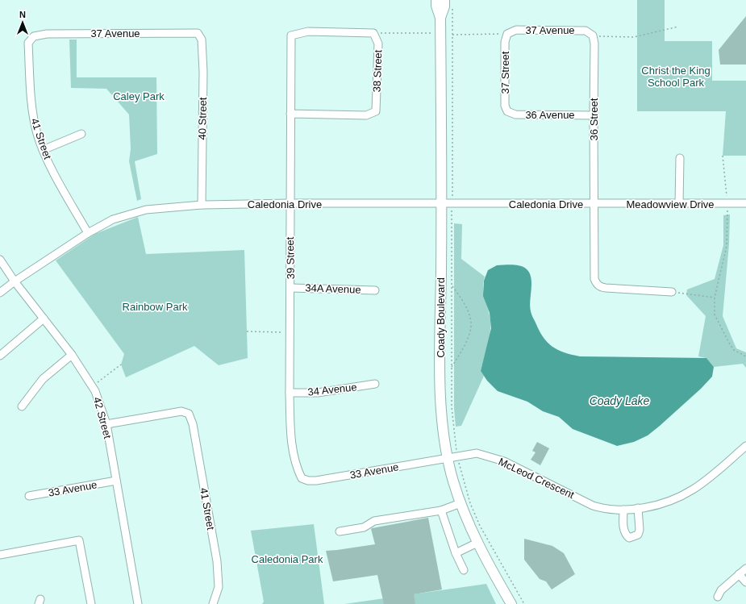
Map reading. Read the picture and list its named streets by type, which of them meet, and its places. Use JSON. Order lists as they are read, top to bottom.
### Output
{
  "streets": {
    "main road": ["Coady Boulevard"],
    "street": [
      "37 Avenue",
      "38 Street",
      "37 Street",
      "36 Avenue",
      "40 Street",
      "36 Street",
      "41 Street",
      "Caledonia Drive",
      "Meadowview Drive",
      "39 Street",
      "34A Avenue",
      "34 Avenue",
      "42 Street",
      "33 Avenue",
      "McLeod Crescent"
    ]
  },
  "crossings": [
    ["37 Avenue", "37 Street"],
    ["37 Avenue", "40 Street"],
    ["37 Avenue", "36 Street"],
    ["37 Avenue", "41 Street"],
    ["38 Street", "39 Street"],
    ["37 Street", "36 Avenue"],
    ["36 Avenue", "36 Street"],
    ["40 Street", "Caledonia Drive"],
    ["36 Street", "Caledonia Drive"],
    ["36 Street", "Meadowview Drive"],
    ["41 Street", "Caledonia Drive"],
    ["41 Street", "42 Street"],
    ["Caledonia Drive", "Meadowview Drive"],
    ["Caledonia Drive", "39 Street"],
    ["Caledonia Drive", "Coady Boulevard"],
    ["Caledonia Drive", "42 Street"],
    ["39 Street", "34A Avenue"],
    ["39 Street", "34 Avenue"],
    ["39 Street", "33 Avenue"],
    ["Coady Boulevard", "33 Avenue"],
    ["Coady Boulevard", "McLeod Crescent"],
    ["42 Street", "33 Avenue"],
    ["33 Avenue", "McLeod Crescent"]
  ],
  "water": ["Coady Lake"],
  "parks": [
    "Christ the King School Park",
    "Caley Park",
    "Rainbow Park",
    "Caledonia Park"
  ],
  "north": "top"
}
